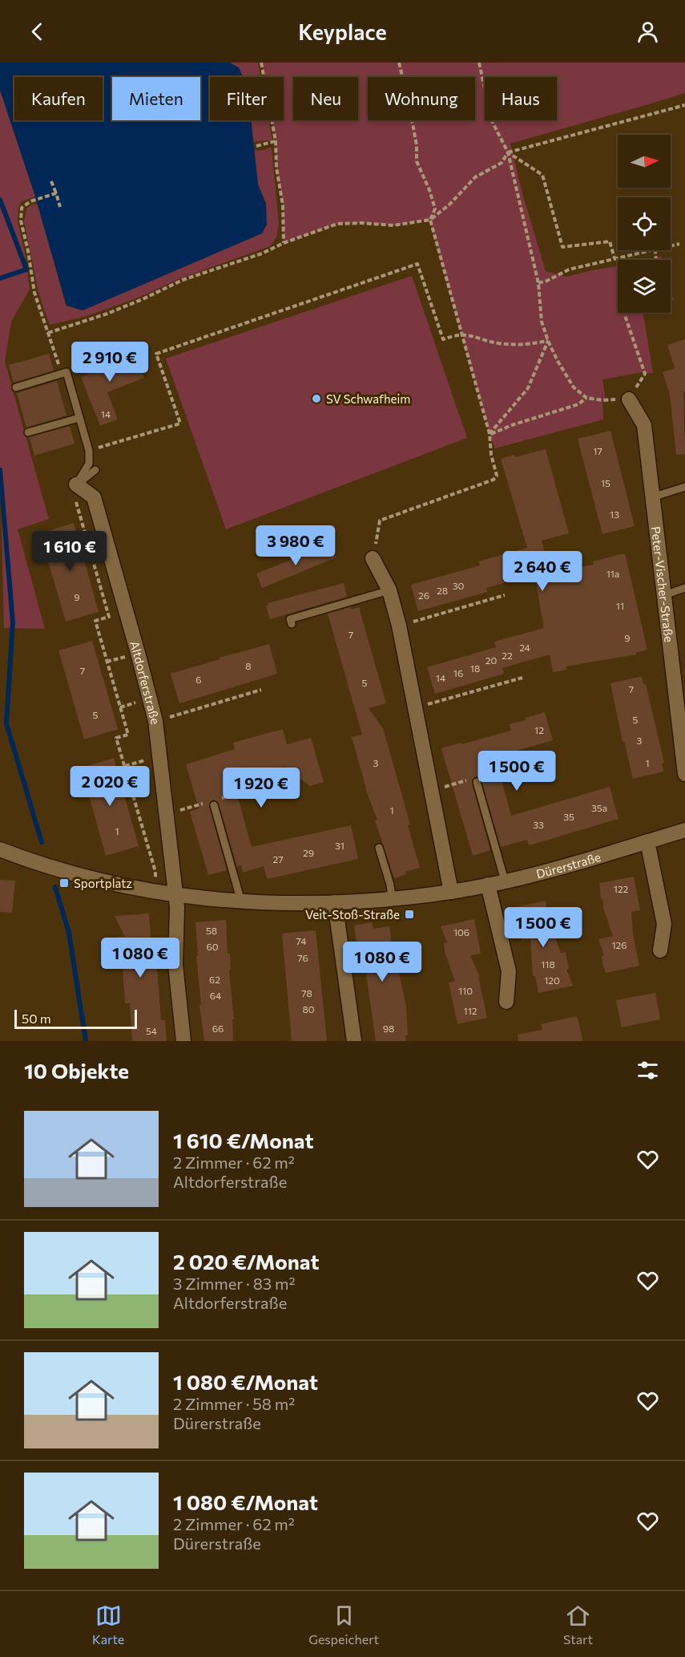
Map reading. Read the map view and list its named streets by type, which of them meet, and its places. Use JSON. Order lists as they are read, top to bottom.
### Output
{
  "streets": {
    "street": ["Peter-Vischer-Straße", "Altdorferstraße", "Dürerstraße"]
  },
  "crossings": [
    ["Altdorferstraße", "Dürerstraße"]
  ],
  "places": {
    "other": ["SV Schwafheim"],
    "transit": ["Sportplatz", "Veit-Stoß-Straße"]
  },
  "house_numbers": [
    "14",
    "17",
    "15",
    "13",
    "11a",
    "30",
    "28",
    "26",
    "9",
    "11",
    "7",
    "9",
    "24",
    "22",
    "20",
    "8",
    "18",
    "7",
    "16",
    "14",
    "6",
    "5",
    "7",
    "5",
    "5",
    "12",
    "3",
    "3",
    "1",
    "35a",
    "1",
    "35",
    "33",
    "1",
    "31",
    "29",
    "27",
    "122",
    "58",
    "106",
    "74",
    "126",
    "60",
    "76",
    "118",
    "62",
    "120",
    "110",
    "78",
    "64",
    "80",
    "112",
    "66",
    "98",
    "54"
  ],
  "scale_bar": "50 m",
  "north": "right",
  "page": {
    "header": "Keyplace",
    "chip": [
      "Kaufen",
      "Mieten",
      "Filter",
      "Neu",
      "Wohnung",
      "Haus"
    ],
    "price": [
      "2 910 €",
      "3 980 €",
      "1 610 €",
      "2 640 €",
      "1 500 €",
      "2 020 €",
      "1 920 €",
      "1 500 €",
      "1 080 €",
      "1 080 €"
    ],
    "scale": "50 m",
    "heading": "10 Objekte",
    "list": [
      {
        "name": "1 610 €/Monat",
        "note": "2 Zimmer · 62 m² · Altdorferstraße"
      },
      {
        "name": "2 020 €/Monat",
        "note": "3 Zimmer · 83 m² · Altdorferstraße"
      },
      {
        "name": "1 080 €/Monat",
        "note": "2 Zimmer · 58 m² · Dürerstraße"
      },
      {
        "name": "1 080 €/Monat",
        "note": "2 Zimmer · 62 m² · Dürerstraße"
      }
    ],
    "tabs": ["Karte", "Gespeichert", "Start"]
  }
}
